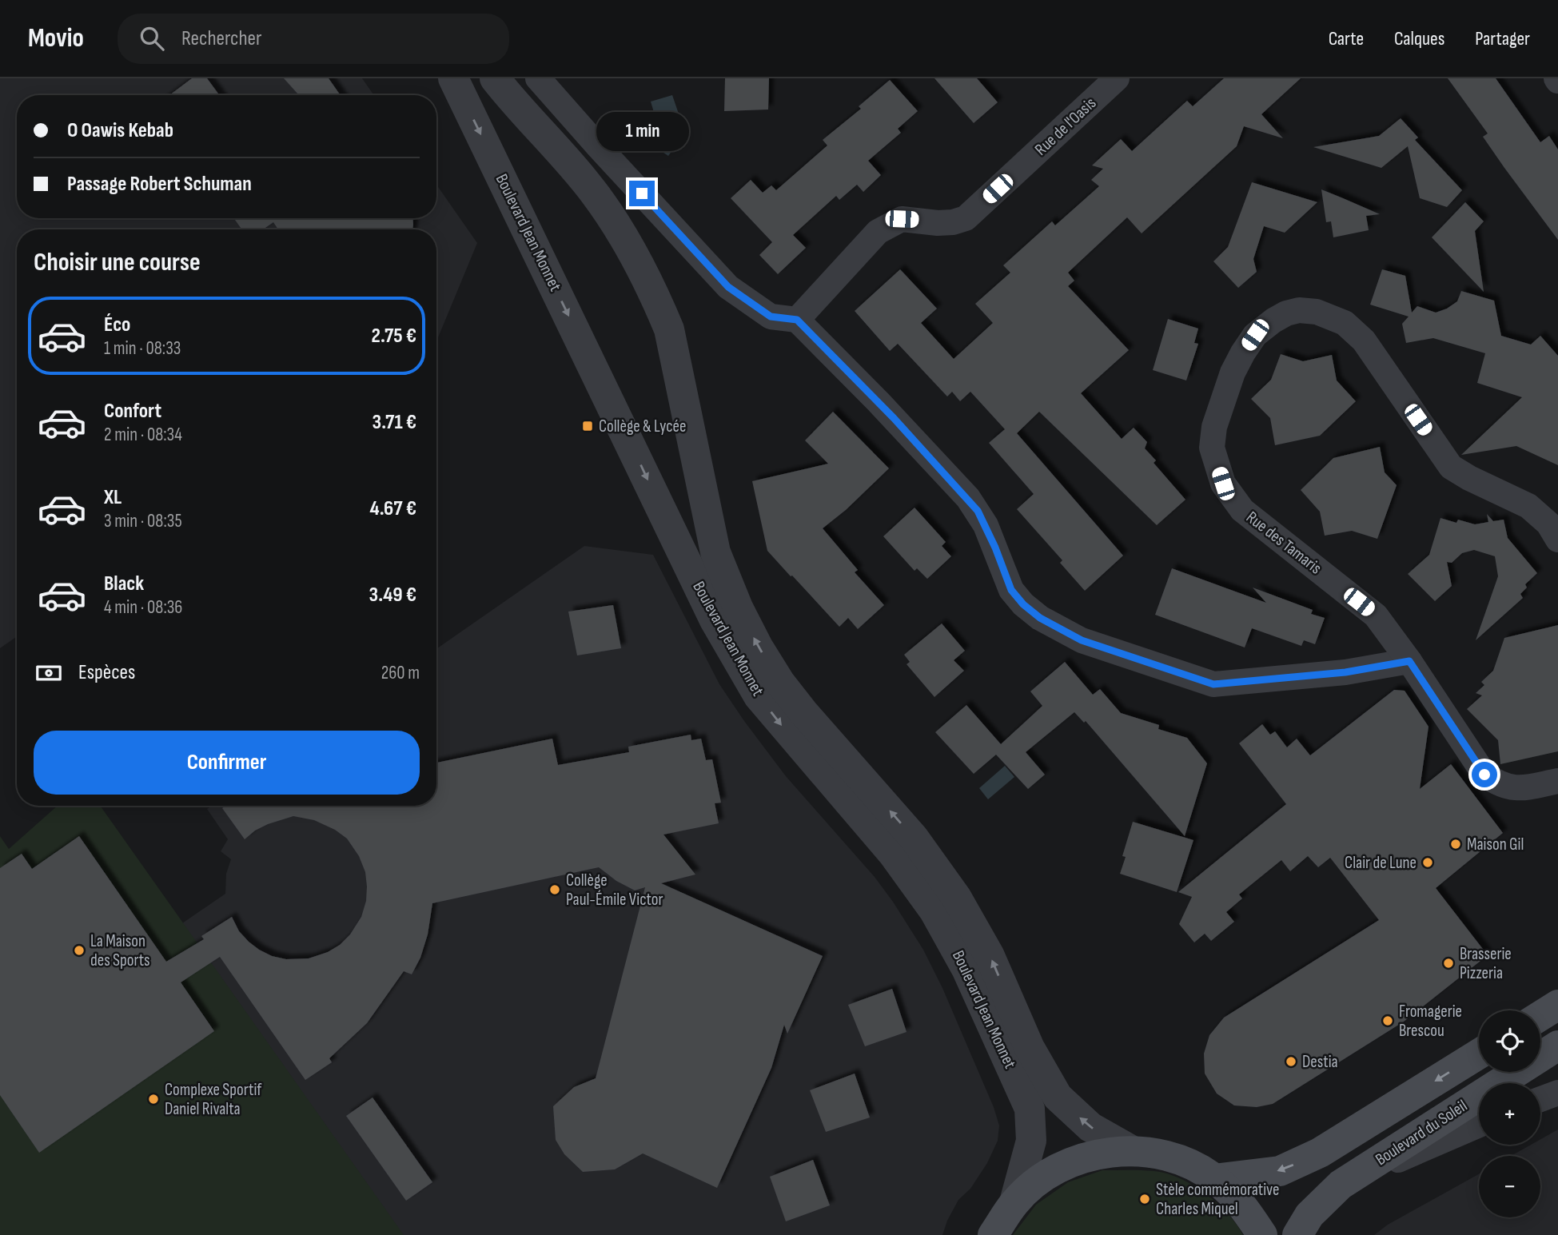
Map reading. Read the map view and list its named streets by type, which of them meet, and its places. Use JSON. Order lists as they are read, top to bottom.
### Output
{
  "streets": {
    "main road": ["Boulevard du Soleil"],
    "street": ["Rue de l'Oasis", "Boulevard Jean Monnet", "Rue des Tamaris"]
  },
  "places": {
    "transit": ["Collège & Lycée"],
    "other": [
      "Maison Gil",
      "Clair de Lune",
      "Collège Paul-Émile Victor",
      "La Maison des Sports",
      "Brasserie Pizzeria",
      "Fromagerie Brescou",
      "Destia",
      "Complexe Sportif Daniel Rivalta",
      "Stèle commémorative Charles Miquel"
    ]
  },
  "page": {
    "header": "Movio",
    "search": "Rechercher",
    "nav": ["Carte", "Calques", "Partager"],
    "banner": ["O Oawis Kebab", "Passage Robert Schuman"],
    "bubble": "1 min",
    "heading": "Choisir une course",
    "list": [
      {
        "name": "Éco",
        "note": "1 min · 08:33",
        "value": "2.75 €"
      },
      {
        "name": "Confort",
        "note": "2 min · 08:34",
        "value": "3.71 €"
      },
      {
        "name": "XL",
        "note": "3 min · 08:35",
        "value": "4.67 €"
      },
      {
        "name": "Black",
        "note": "4 min · 08:36",
        "value": "3.49 €"
      }
    ],
    "pay": ["Espèces", "260 m"],
    "buttons": "Confirmer",
    "map_buttons": ["+", "−"]
  }
}
